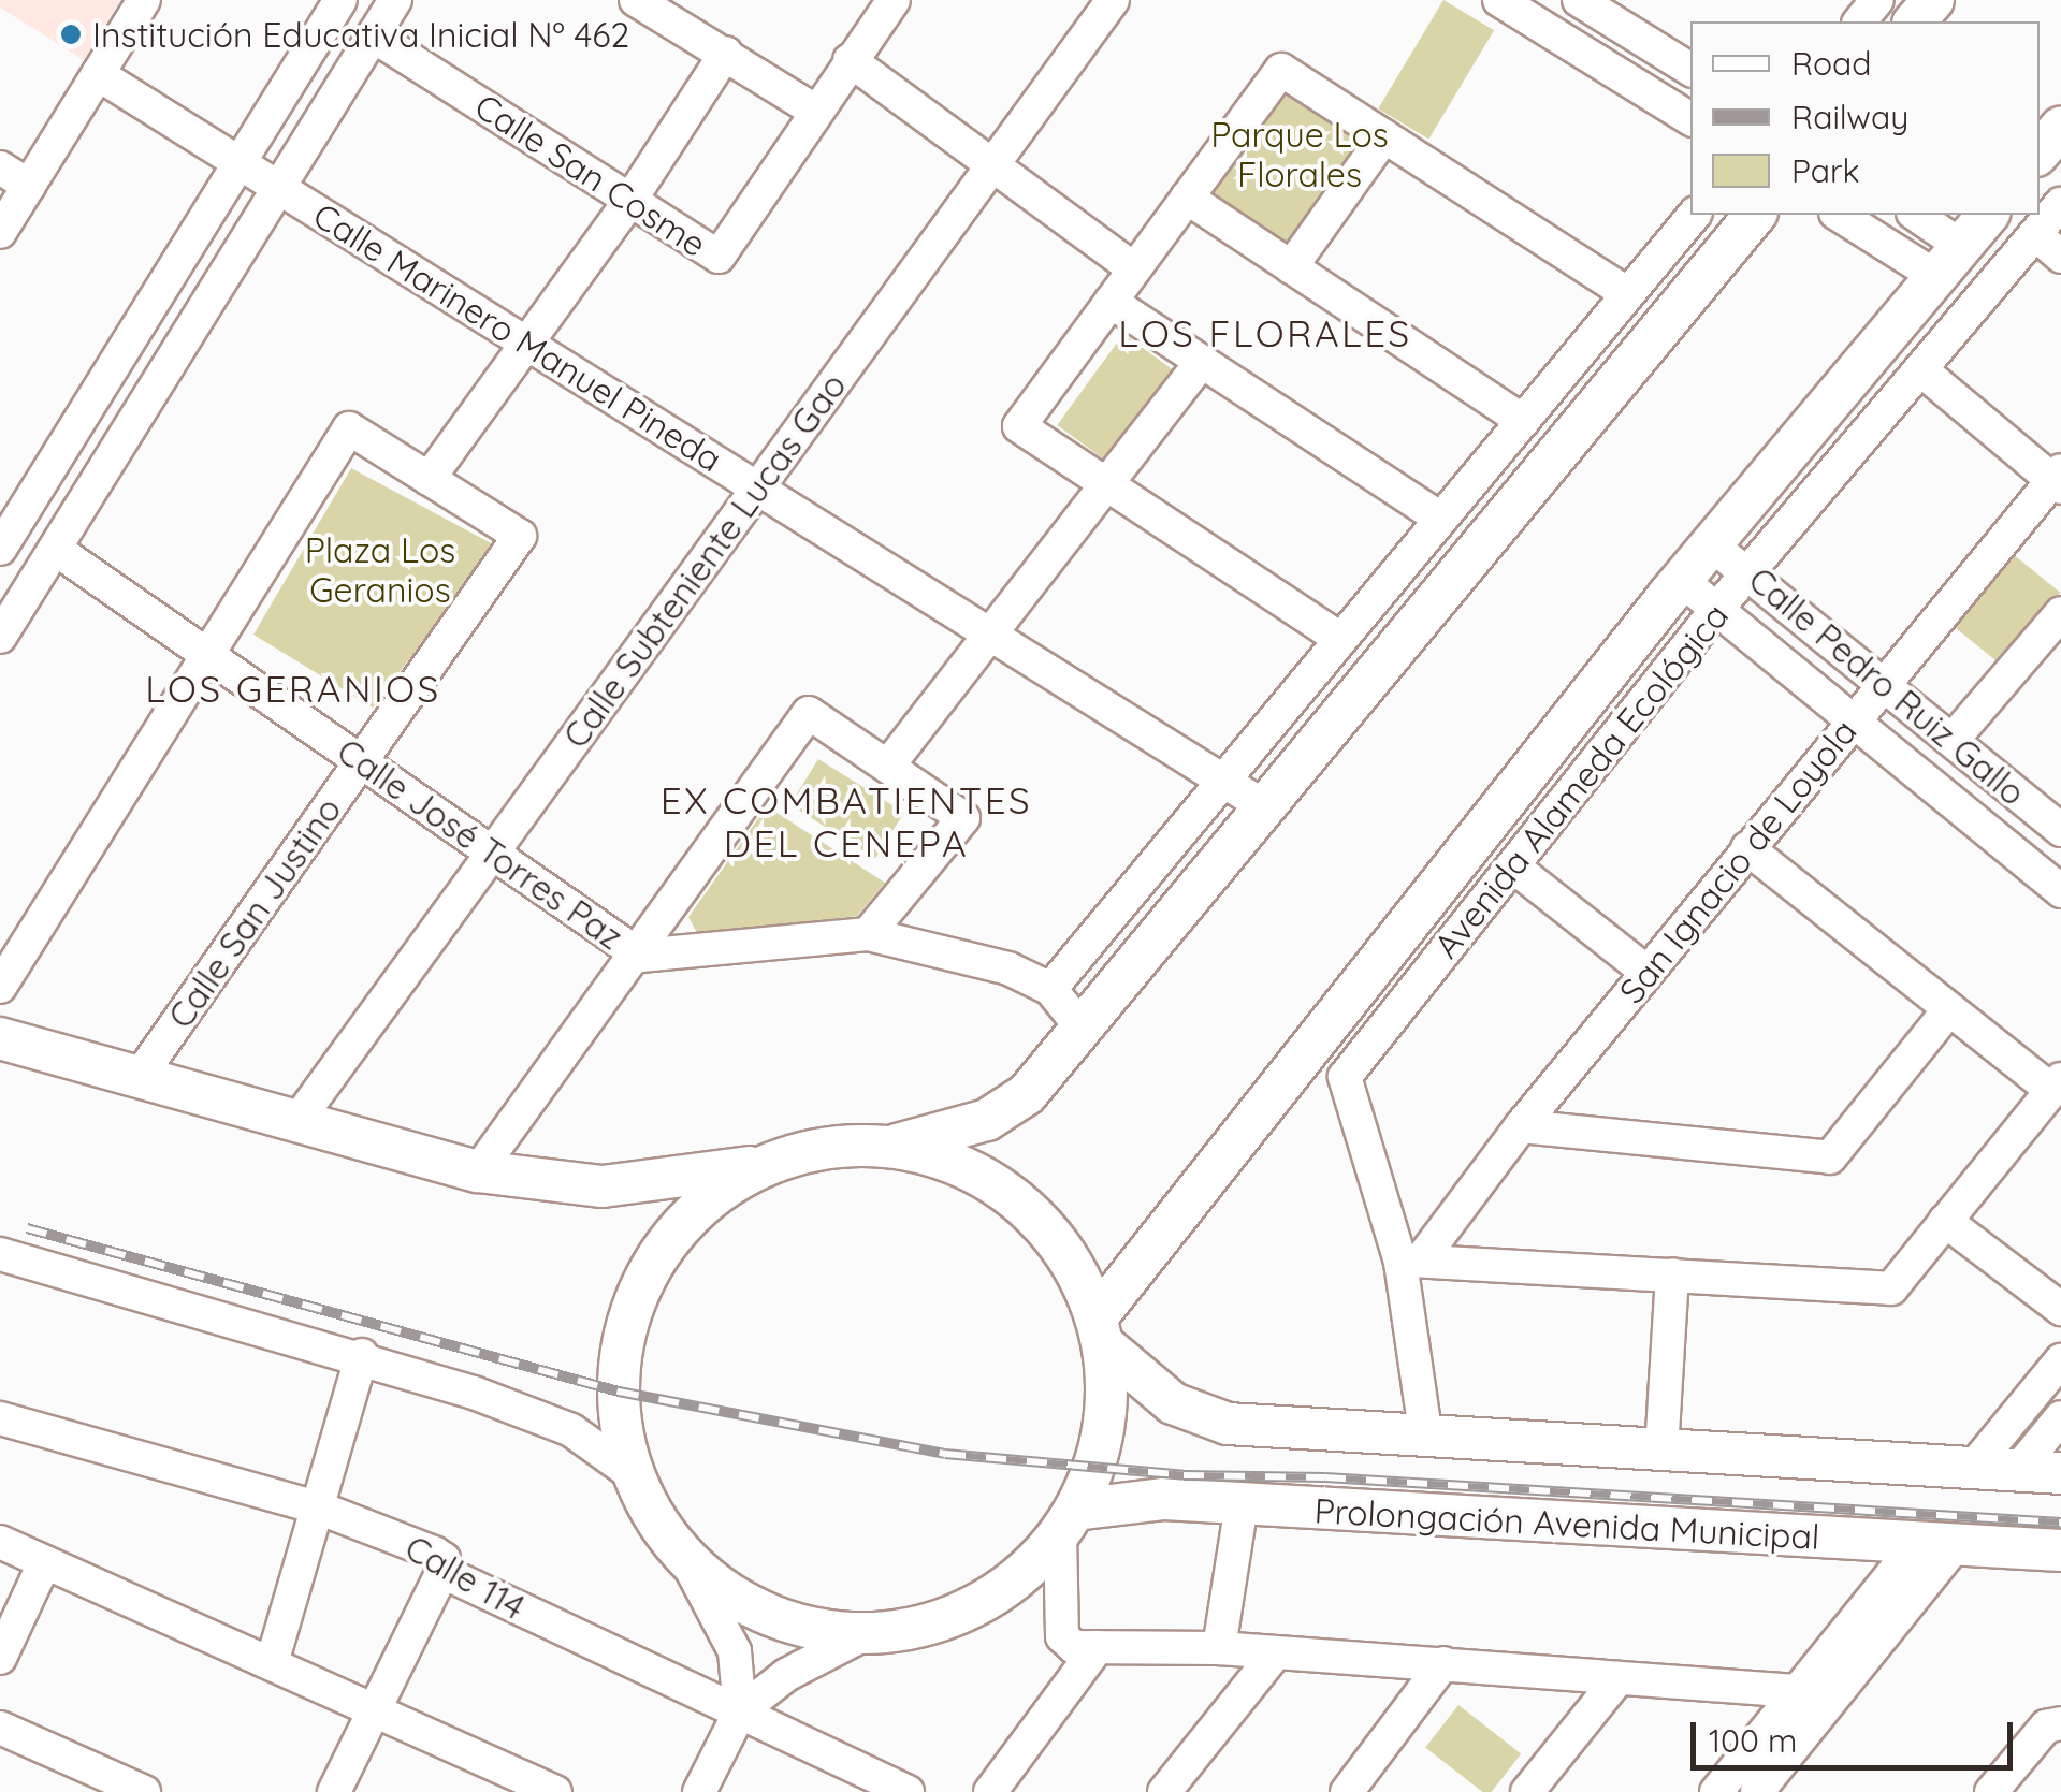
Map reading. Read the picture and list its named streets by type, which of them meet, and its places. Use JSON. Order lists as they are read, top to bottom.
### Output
{
  "streets": {
    "main road": ["Avenida Alameda Ecológica", "Prolongación Avenida Municipal"],
    "street": [
      "Calle San Cosme",
      "Calle Marinero Manuel Pineda",
      "Calle Subteniente Lucas Gao",
      "Calle Pedro Ruiz Gallo",
      "Calle José Torres Paz",
      "San Ignacio de Loyola",
      "Calle San Justino",
      "Calle 114"
    ]
  },
  "crossings": [
    ["Calle Marinero Manuel Pineda", "Calle Subteniente Lucas Gao"],
    ["Calle Subteniente Lucas Gao", "Calle José Torres Paz"],
    ["Calle Pedro Ruiz Gallo", "Avenida Alameda Ecológica"],
    ["Calle Pedro Ruiz Gallo", "San Ignacio de Loyola"],
    ["Calle José Torres Paz", "Calle San Justino"]
  ],
  "districts": ["LOS FLORALES", "LOS GERANIOS", "EX COMBATIENTES DEL CENEPA"],
  "parks": ["Parque Los Florales", "Plaza Los Geranios"],
  "places": ["Institución Educativa Inicial Nº 462"],
  "legend": ["Road", "Railway", "Park"],
  "scale_bar": "100 m"
}
